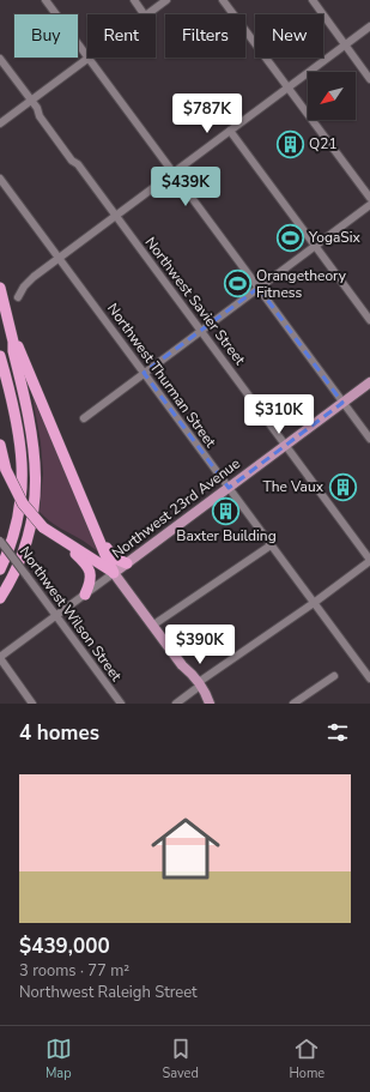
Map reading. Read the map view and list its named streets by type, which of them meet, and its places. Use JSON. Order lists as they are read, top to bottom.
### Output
{
  "streets": {
    "main road": ["Northwest 23rd Avenue"],
    "street": ["Northwest Savier Street", "Northwest Thurman Street", "Northwest Wilson Street"]
  },
  "crossings": [
    ["Northwest Savier Street", "Northwest 23rd Avenue"],
    ["Northwest Thurman Street", "Northwest 23rd Avenue"],
    ["Northwest 23rd Avenue", "Northwest Wilson Street"]
  ],
  "places": {
    "building": ["Q21", "The Vaux", "Baxter Building"],
    "sports": ["YogaSix", "Orangetheory Fitness"]
  },
  "north": "bottom left",
  "page": {
    "chip": [
      "Buy",
      "Rent",
      "Filters",
      "New"
    ],
    "price": [
      "$787K",
      "$439K",
      "$310K",
      "$390K"
    ],
    "heading": "4 homes",
    "list": [
      {
        "name": "$439,000",
        "note": "3 rooms · 77 m² · Northwest Raleigh Street"
      }
    ],
    "tabs": ["Map", "Saved", "Home"]
  }
}
